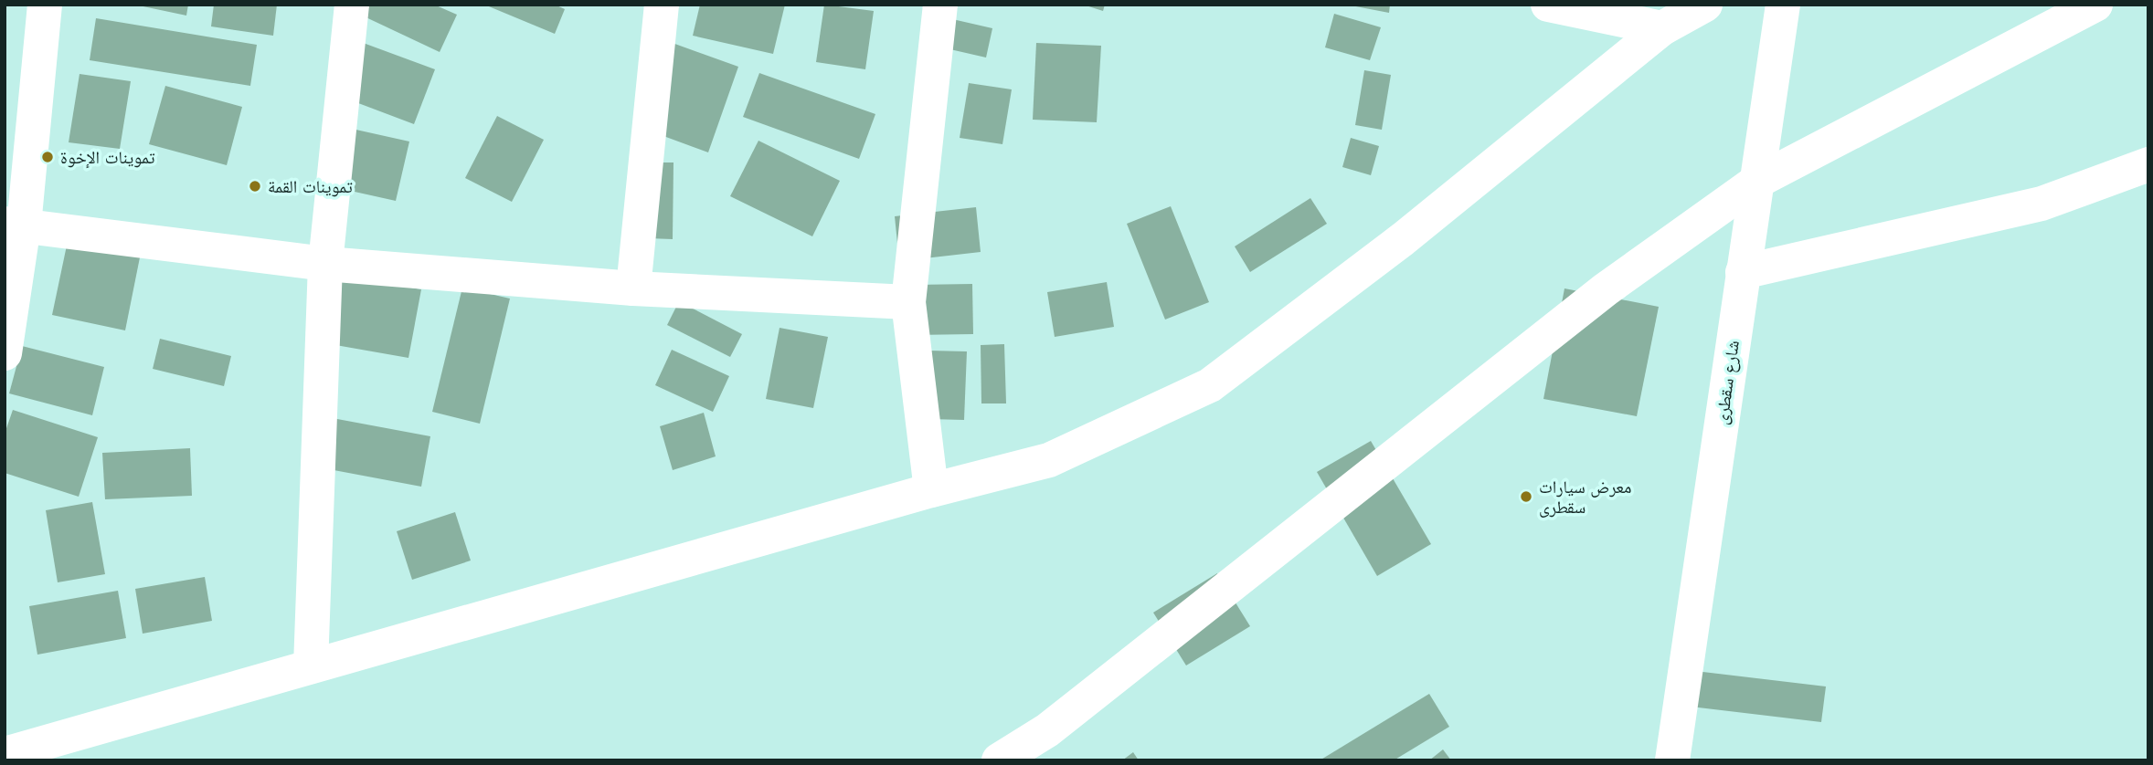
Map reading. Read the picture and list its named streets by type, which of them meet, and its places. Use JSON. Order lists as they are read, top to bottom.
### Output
{
  "streets": {
    "street": ["شارع سقطرى"]
  },
  "places": ["تموينات الإخوة", "تموينات القمة", "معرض سيارات سقطرى"]
}
